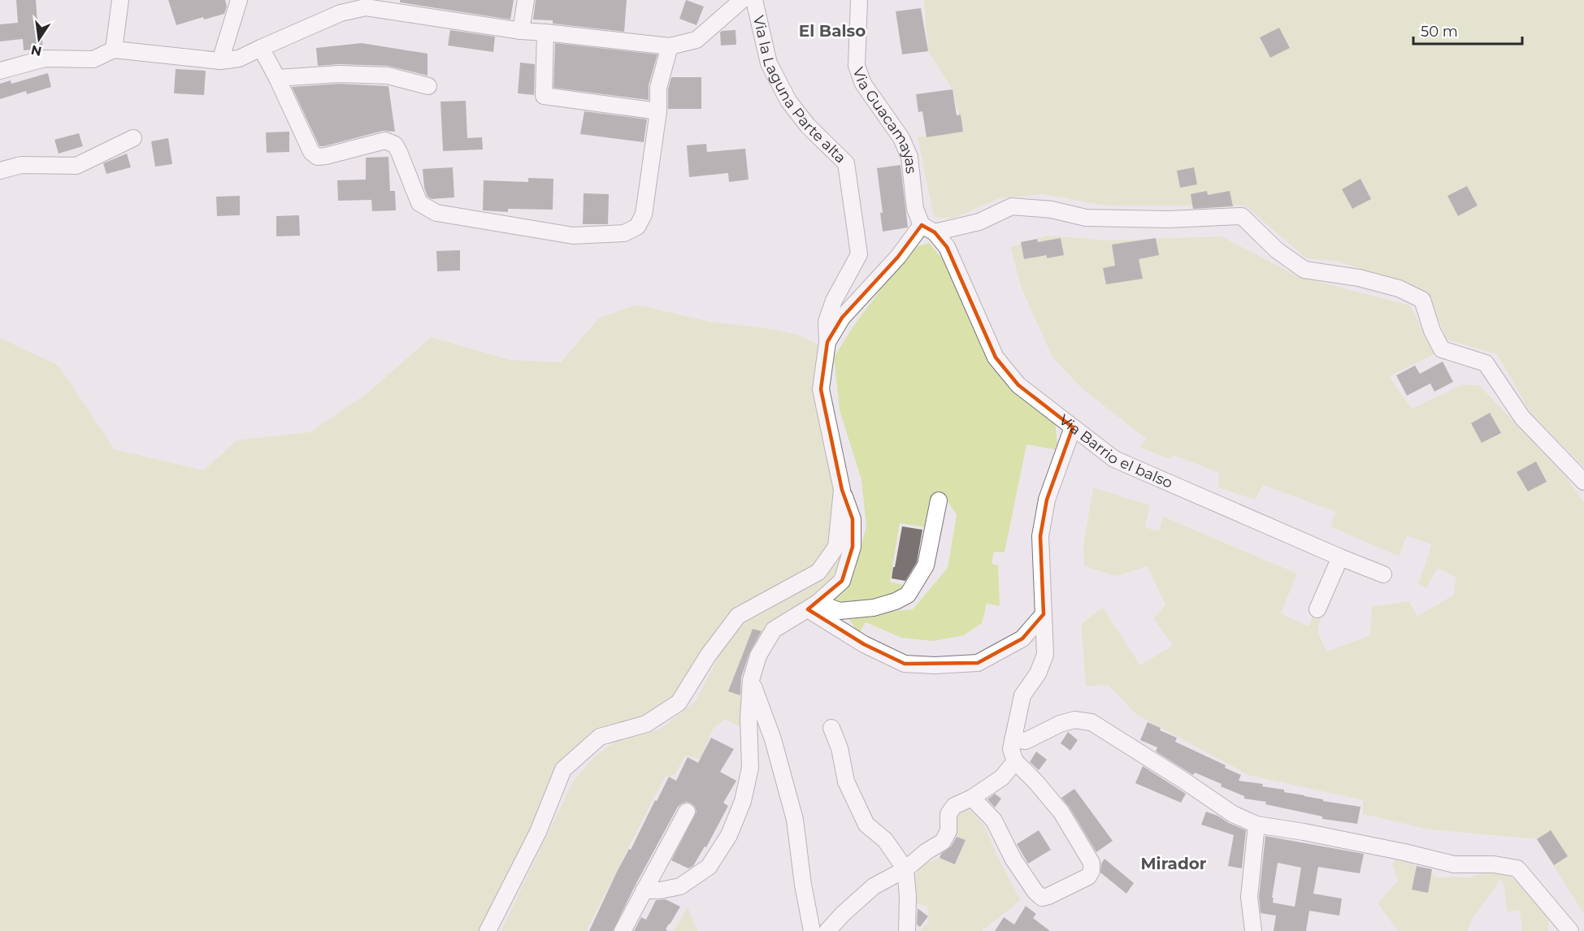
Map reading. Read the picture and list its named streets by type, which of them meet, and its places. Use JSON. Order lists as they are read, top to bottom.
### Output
{
  "streets": {
    "street": ["Via la Laguna Parte alta", "Via Guacamayas", "Via Barrio el balso"]
  },
  "crossings": [
    ["Via Guacamayas", "Via Barrio el balso"]
  ],
  "districts": ["El Balso", "Mirador"],
  "scale_bar": "50 m",
  "north": "bottom"
}
